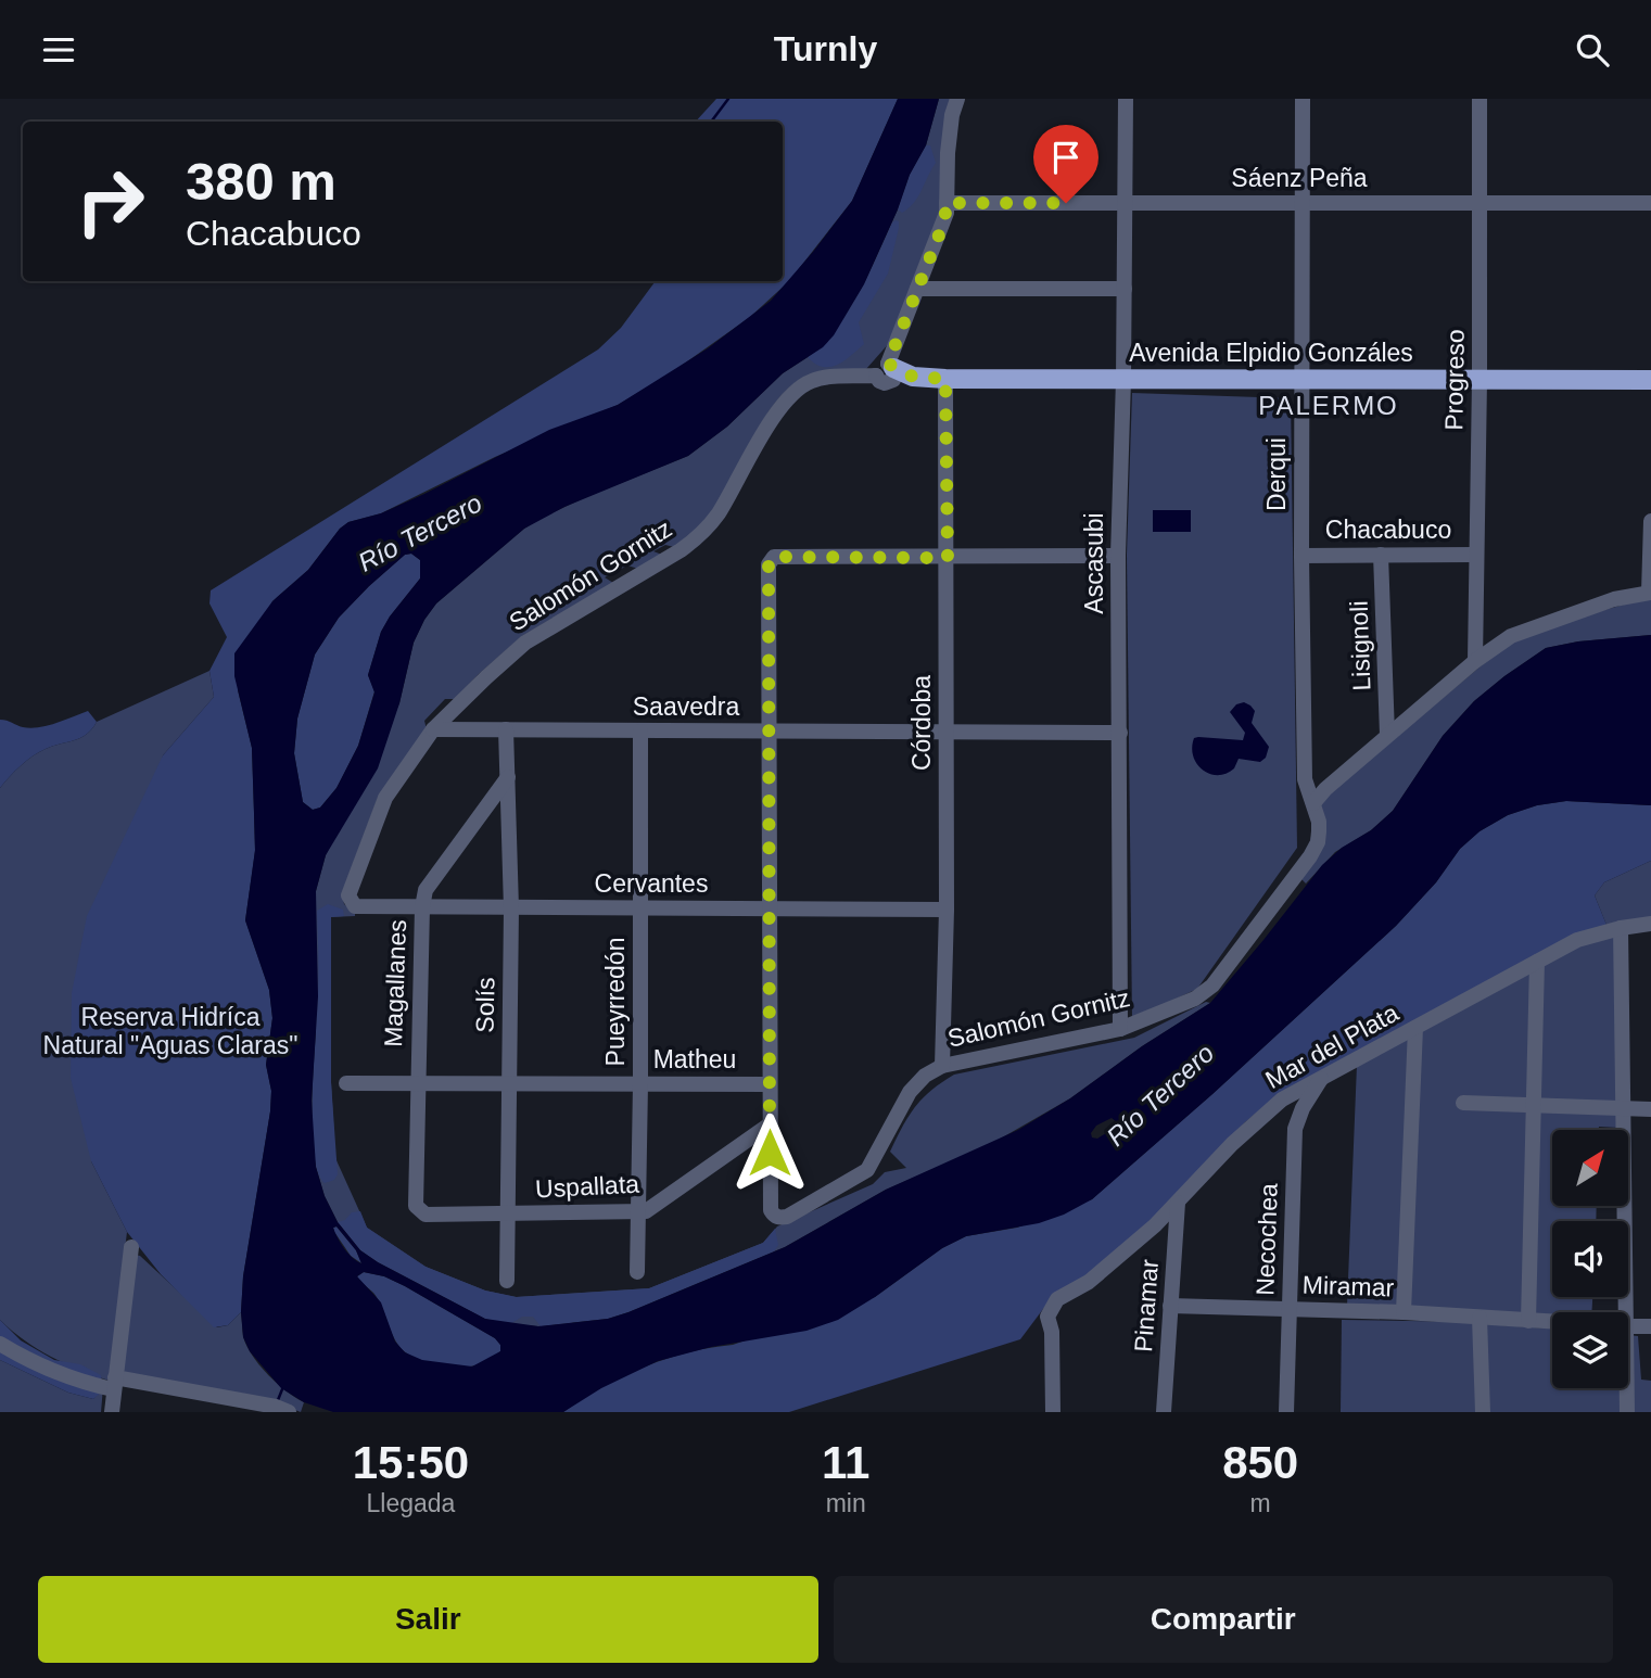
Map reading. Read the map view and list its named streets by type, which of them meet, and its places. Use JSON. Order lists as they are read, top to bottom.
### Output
{
  "streets": {
    "main road": ["Avenida Elpidio Gonzáles"],
    "street": [
      "Sáenz Peña",
      "Progreso",
      "Derqui",
      "Chacabuco",
      "Ascasubi",
      "Salomón Gornitz",
      "Lisignoli",
      "Saavedra",
      "Córdoba",
      "Cervantes",
      "Magallanes",
      "Pueyrredón",
      "Solís",
      "Mar del Plata",
      "Matheu",
      "Uspallata",
      "Necochea",
      "Miramar",
      "Pinamar"
    ]
  },
  "crossings": [
    ["Sáenz Peña", "Progreso"],
    ["Sáenz Peña", "Derqui"],
    ["Sáenz Peña", "Ascasubi"],
    ["Avenida Elpidio Gonzáles", "Progreso"],
    ["Avenida Elpidio Gonzáles", "Derqui"],
    ["Avenida Elpidio Gonzáles", "Ascasubi"],
    ["Avenida Elpidio Gonzáles", "Salomón Gornitz"],
    ["Avenida Elpidio Gonzáles", "Córdoba"],
    ["Progreso", "Chacabuco"],
    ["Derqui", "Chacabuco"],
    ["Derqui", "Salomón Gornitz"],
    ["Chacabuco", "Lisignoli"],
    ["Ascasubi", "Salomón Gornitz"],
    ["Ascasubi", "Saavedra"],
    ["Salomón Gornitz", "Saavedra"],
    ["Salomón Gornitz", "Córdoba"],
    ["Salomón Gornitz", "Cervantes"],
    ["Salomón Gornitz", "Uspallata"],
    ["Saavedra", "Córdoba"],
    ["Saavedra", "Pueyrredón"],
    ["Saavedra", "Solís"],
    ["Córdoba", "Cervantes"],
    ["Cervantes", "Magallanes"],
    ["Cervantes", "Pueyrredón"],
    ["Cervantes", "Solís"],
    ["Magallanes", "Solís"],
    ["Magallanes", "Matheu"],
    ["Magallanes", "Uspallata"],
    ["Pueyrredón", "Matheu"],
    ["Pueyrredón", "Uspallata"],
    ["Solís", "Matheu"],
    ["Solís", "Uspallata"],
    ["Mar del Plata", "Necochea"],
    ["Mar del Plata", "Pinamar"],
    ["Necochea", "Miramar"],
    ["Miramar", "Pinamar"]
  ],
  "districts": ["PALERMO"],
  "water": ["Río Tercero"],
  "parks": ["Reserva Hidríca Natural \"Aguas Claras\""],
  "north": "top right",
  "page": {
    "header": "Turnly",
    "turn": ["380 m", "Chacabuco"],
    "eta": [
      "15:50",
      "Llegada",
      "11",
      "min",
      "850",
      "m"
    ],
    "buttons": ["Salir", "Compartir"]
  }
}
